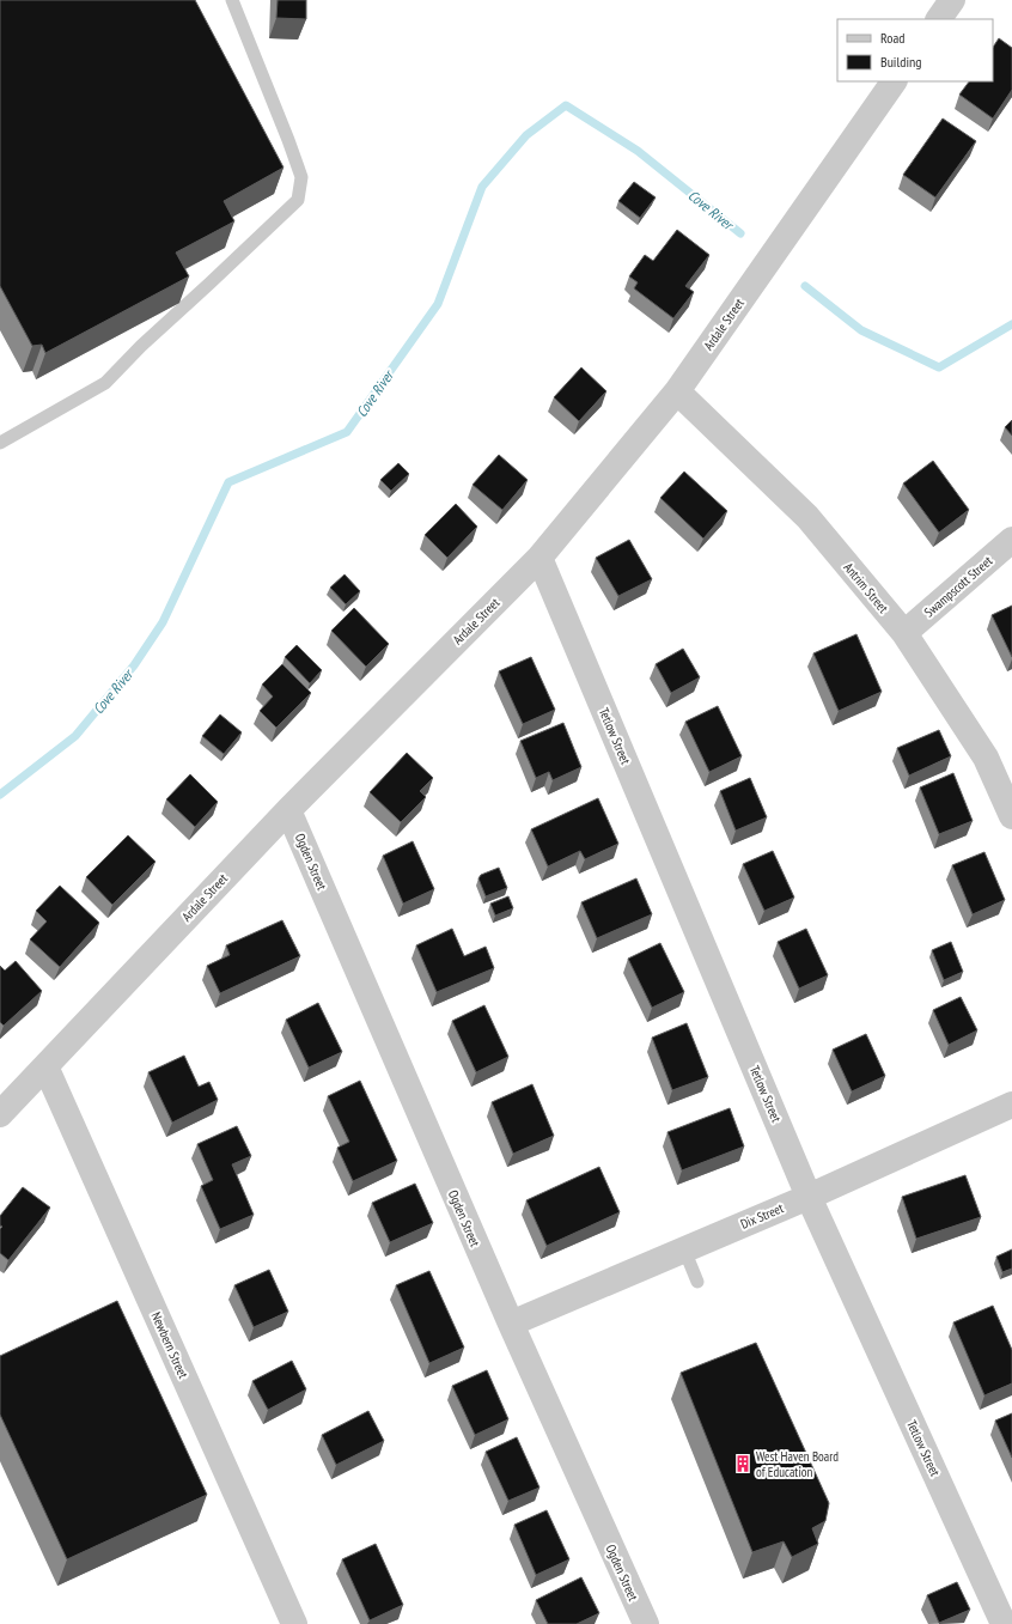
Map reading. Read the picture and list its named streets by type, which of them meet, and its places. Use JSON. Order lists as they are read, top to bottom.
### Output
{
  "streets": {
    "street": [
      "Ardale Street",
      "Swampscott Street",
      "Antrim Street",
      "Tetlow Street",
      "Ogden Street",
      "Dix Street",
      "Newbern Street"
    ]
  },
  "crossings": [
    ["Ardale Street", "Antrim Street"],
    ["Ardale Street", "Tetlow Street"],
    ["Ardale Street", "Ogden Street"],
    ["Ardale Street", "Newbern Street"],
    ["Swampscott Street", "Antrim Street"],
    ["Tetlow Street", "Dix Street"],
    ["Ogden Street", "Dix Street"]
  ],
  "water": ["Cove River"],
  "places": {
    "building": ["West Haven Board of Education"]
  },
  "legend": ["Road", "Building"]
}
